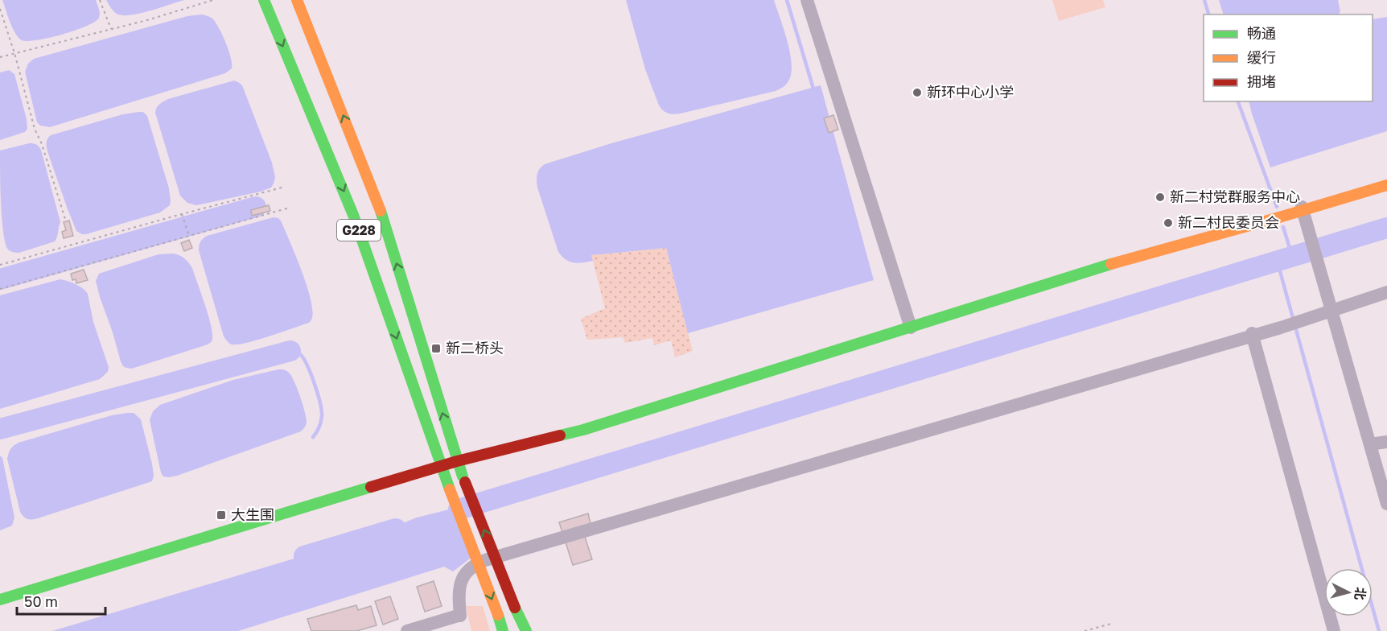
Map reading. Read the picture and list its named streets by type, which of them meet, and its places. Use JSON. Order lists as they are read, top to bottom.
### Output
{
  "streets": {
    "main road": ["G228"]
  },
  "places": {
    "other": ["新环中心小学", "新二村党群服务中心", "新二村民委员会"],
    "transit": ["新二桥头", "大生围"]
  },
  "legend": ["畅通", "缓行", "拥堵"],
  "scale_bar": "50 m",
  "north": "right"
}
